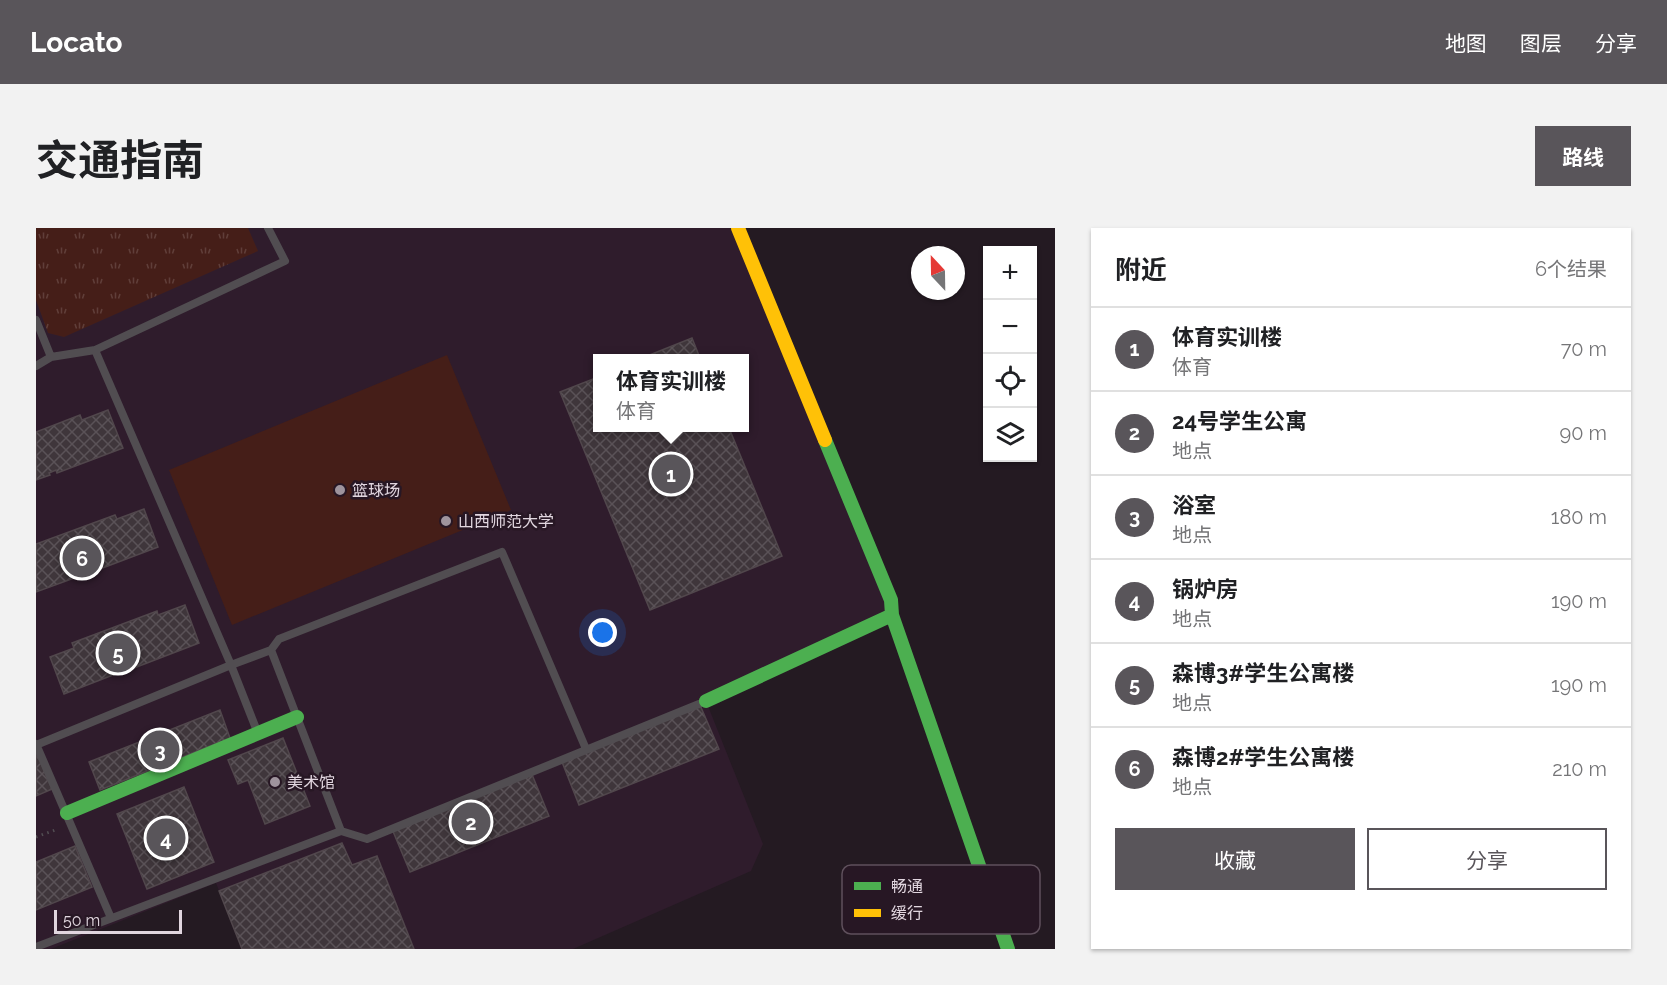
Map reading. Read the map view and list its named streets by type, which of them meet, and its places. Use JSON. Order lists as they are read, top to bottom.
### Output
{
  "places": ["篮球场", "山西师范大学", "美术馆"],
  "legend": ["畅通", "缓行"],
  "scale_bar": "50 m",
  "north": "top",
  "page": {
    "header": "Locato",
    "nav": ["地图", "图层", "分享"],
    "title": "交通指南",
    "buttons": [
      "路线",
      ["收藏", "分享"]
    ],
    "heading": ["附近", "6个结果"],
    "map_buttons": ["+", "−"],
    "list": [
      {
        "mark": "1",
        "name": "体育实训楼",
        "note": "体育",
        "value": "70 m"
      },
      {
        "mark": "2",
        "name": "24号学生公寓",
        "note": "地点",
        "value": "90 m"
      },
      {
        "mark": "3",
        "name": "浴室",
        "note": "地点",
        "value": "180 m"
      },
      {
        "mark": "4",
        "name": "锅炉房",
        "note": "地点",
        "value": "190 m"
      },
      {
        "mark": "5",
        "name": "森博3#学生公寓楼",
        "note": "地点",
        "value": "190 m"
      },
      {
        "mark": "6",
        "name": "森博2#学生公寓楼",
        "note": "地点",
        "value": "210 m"
      }
    ],
    "popup": ["体育实训楼", "体育"],
    "pins": [
      "1",
      "6",
      "5",
      "3",
      "2",
      "4"
    ],
    "scale": "50 m"
  }
}
